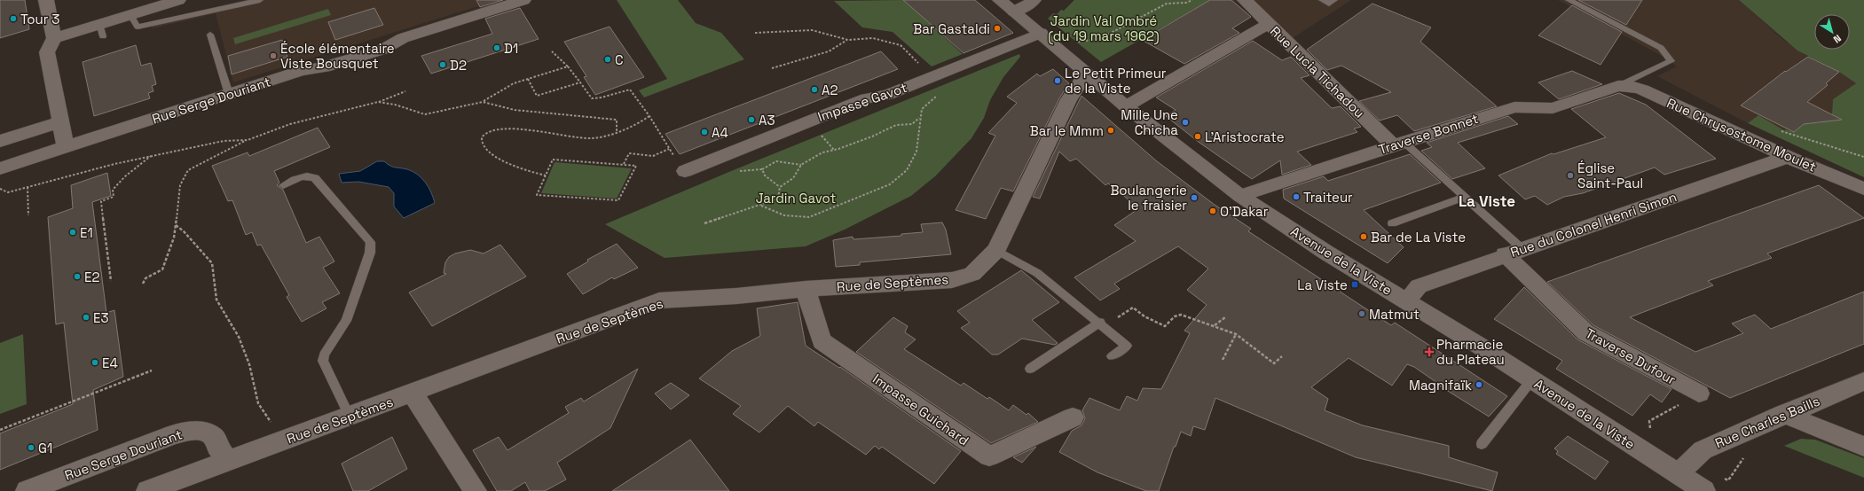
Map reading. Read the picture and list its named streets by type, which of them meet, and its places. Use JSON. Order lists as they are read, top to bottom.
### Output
{
  "streets": {
    "street": [
      "Rue Lucia Tichadou",
      "Rue Serge Douriant",
      "Impasse Gavot",
      "Traverse Bonnet",
      "Rue Chrysostome Moulet",
      "Rue du Colonel Henri Simon",
      "Avenue de la Viste",
      "Rue de Septèmes",
      "Traverse Dufour",
      "Impasse Guichard",
      "Rue Charles Baills"
    ]
  },
  "crossings": [
    ["Rue Lucia Tichadou", "Traverse Bonnet"],
    ["Rue Lucia Tichadou", "Avenue de la Viste"],
    ["Rue Serge Douriant", "Rue de Septèmes"],
    ["Impasse Gavot", "Avenue de la Viste"],
    ["Traverse Bonnet", "Rue Chrysostome Moulet"],
    ["Traverse Bonnet", "Avenue de la Viste"],
    ["Rue Chrysostome Moulet", "Rue du Colonel Henri Simon"],
    ["Rue du Colonel Henri Simon", "Avenue de la Viste"],
    ["Rue du Colonel Henri Simon", "Traverse Dufour"],
    ["Avenue de la Viste", "Rue de Septèmes"],
    ["Avenue de la Viste", "Rue Charles Baills"],
    ["Rue de Septèmes", "Impasse Guichard"]
  ],
  "districts": ["La Viste"],
  "parks": ["Jardin Val Ombré (du 19 mars 1962)", "Jardin Gavot"],
  "places": {
    "other": [
      "Tour 3",
      "Bar Gastaldi",
      "D1",
      "École élémentaire Viste Bousquet",
      "C",
      "D2",
      "Le Petit Primeur de la Viste",
      "A2",
      "A3",
      "Mille Une Chicha",
      "Bar le Mmm",
      "A4",
      "L'Aristocrate",
      "Église Saint-Paul",
      "Traiteur",
      "Boulangerie le fraisier",
      "O'Dakar",
      "E1",
      "Bar de La Viste",
      "E2",
      "Matmut",
      "E3",
      "E4",
      "Magnifaïk",
      "G1"
    ],
    "transit": ["La Viste"],
    "health": ["Pharmacie du Plateau"]
  },
  "north": "bottom right"
}
